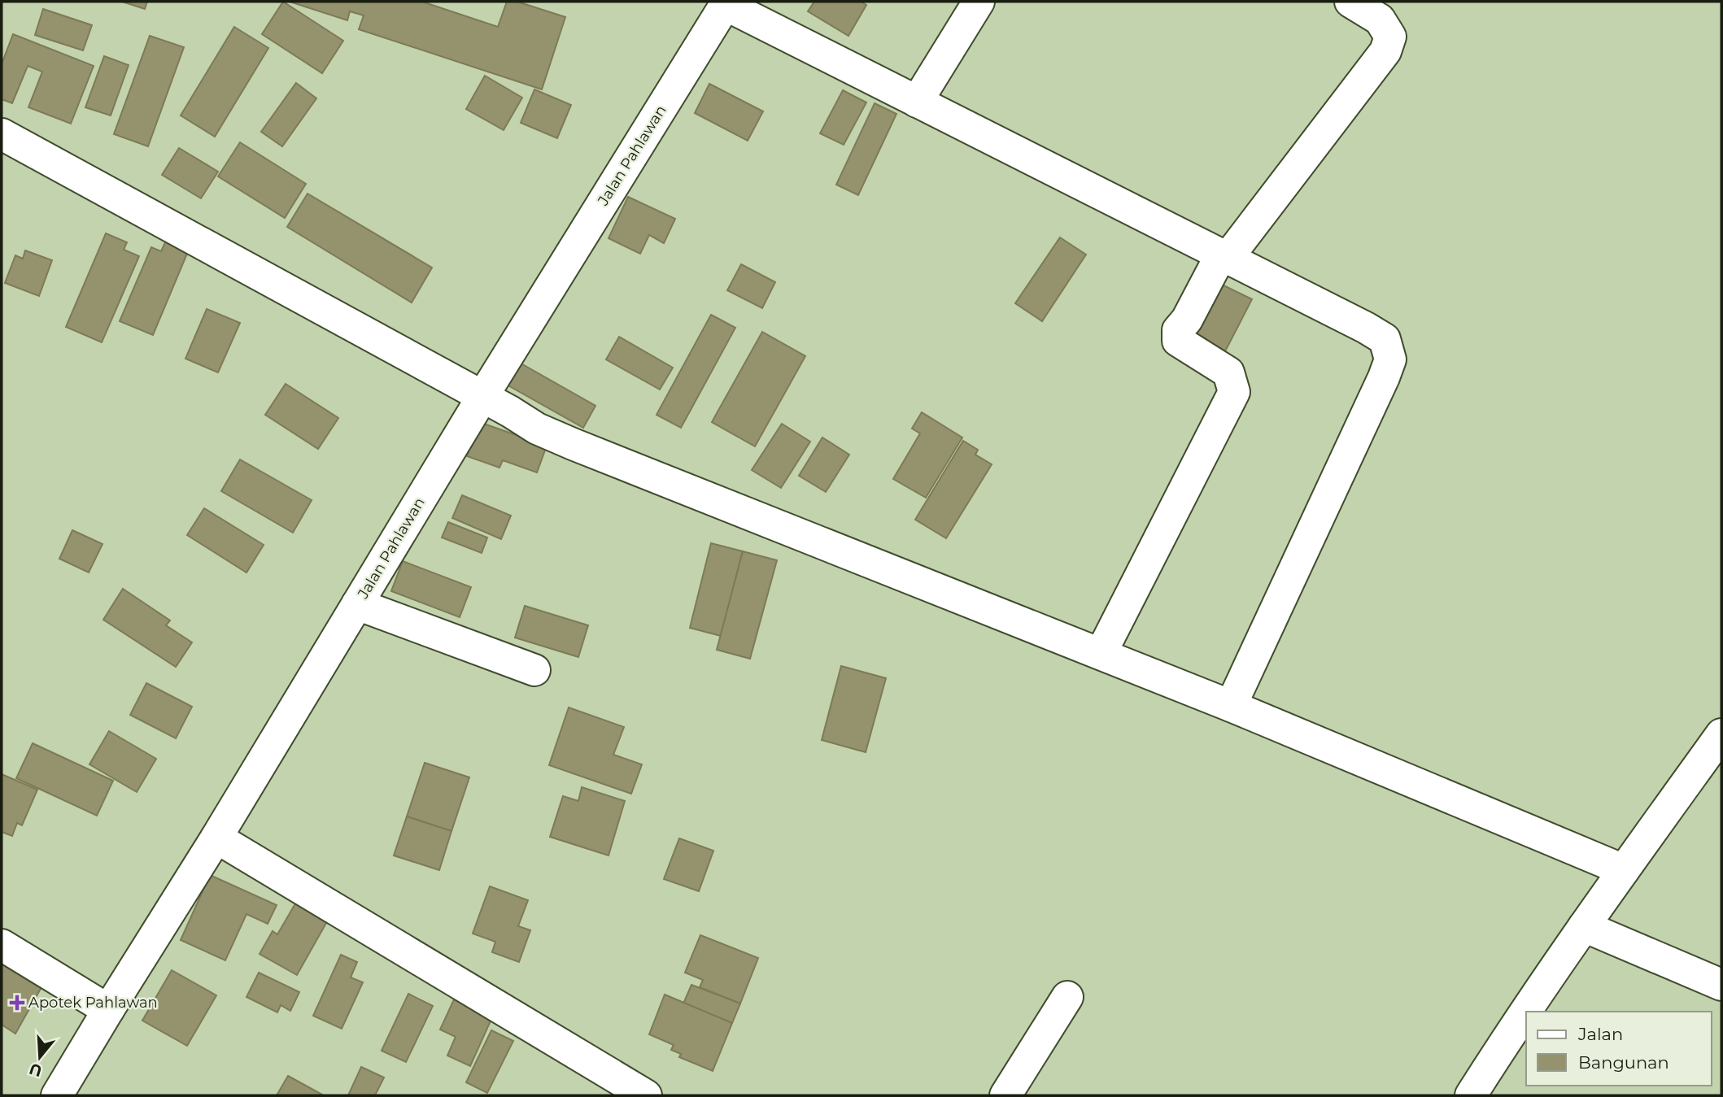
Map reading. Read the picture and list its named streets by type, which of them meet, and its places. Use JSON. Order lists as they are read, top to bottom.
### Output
{
  "streets": {
    "main road": ["Jalan Pahlawan"]
  },
  "places": {
    "health": ["Apotek Pahlawan"]
  },
  "legend": ["Jalan", "Bangunan"],
  "north": "bottom"
}
